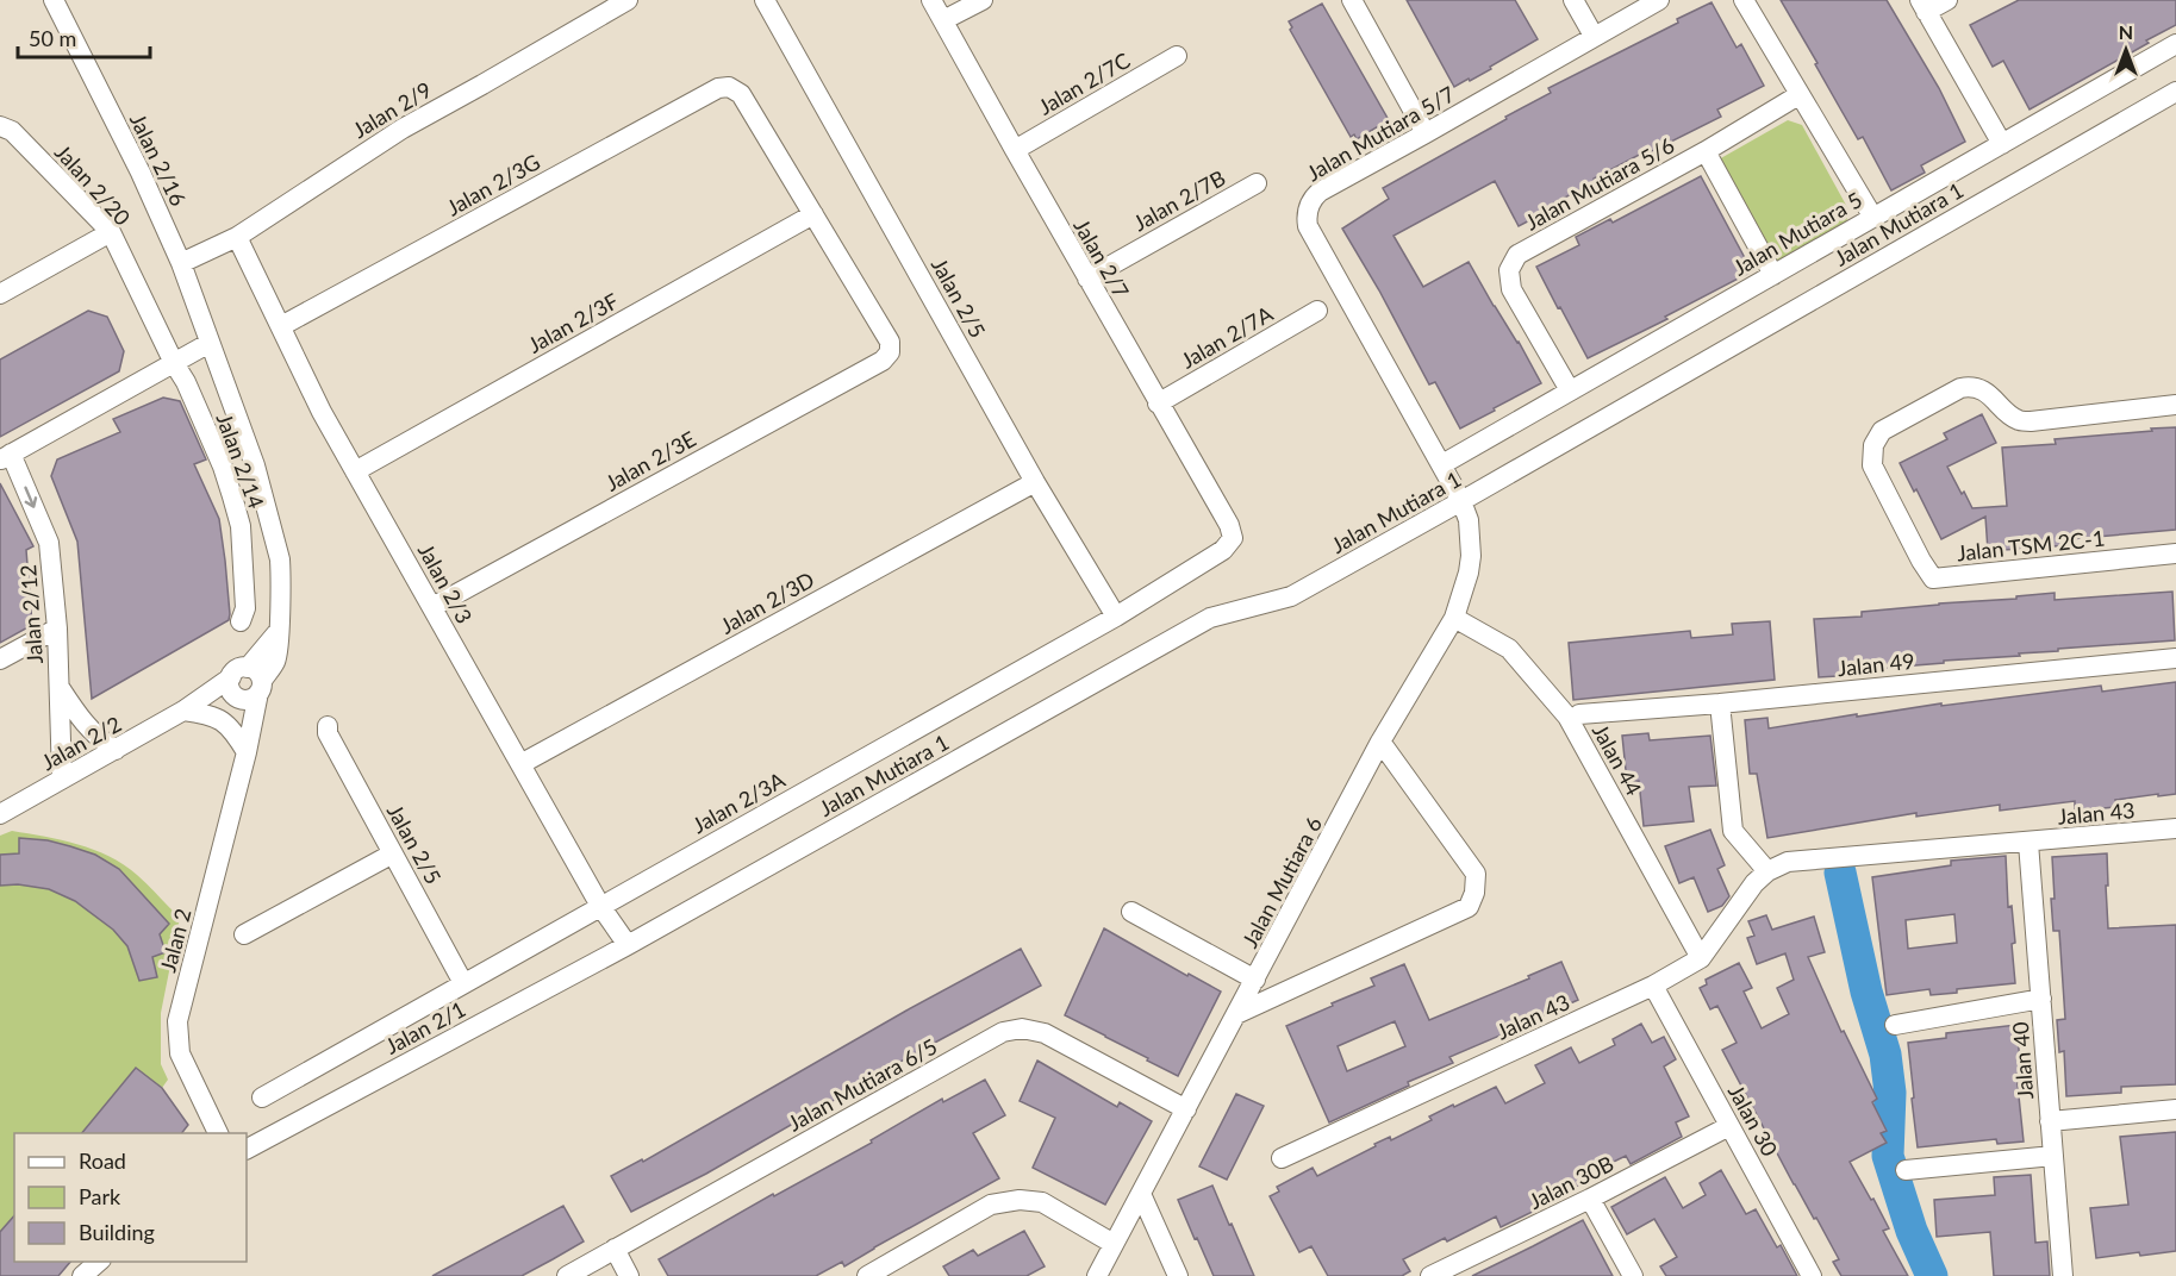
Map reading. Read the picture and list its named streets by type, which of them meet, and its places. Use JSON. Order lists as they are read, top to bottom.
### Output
{
  "streets": {
    "street": [
      "Jalan 2/7C",
      "Jalan 2/9",
      "Jalan Mutiara 5/7",
      "Jalan 2/16",
      "Jalan Mutiara 5/6",
      "Jalan 2/20",
      "Jalan 2/3G",
      "Jalan 2/7B",
      "Jalan Mutiara 1",
      "Jalan Mutiara 5",
      "Jalan 2/7",
      "Jalan 2/5",
      "Jalan 2/3F",
      "Jalan 2/7A",
      "Jalan 2/14",
      "Jalan 2/3E",
      "Jalan TSM 2C-1",
      "Jalan 2/3",
      "Jalan 2/3D",
      "Jalan 2/12",
      "Jalan 49",
      "Jalan 2/2",
      "Jalan 44",
      "Jalan 2/3A",
      "Jalan 43",
      "Jalan Mutiara 6",
      "Jalan 2",
      "Jalan 2/1",
      "Jalan 40",
      "Jalan Mutiara 6/5",
      "Jalan 30",
      "Jalan 30B"
    ]
  },
  "crossings": [
    ["Jalan 2/7C", "Jalan 2/7"],
    ["Jalan 2/9", "Jalan 2/16"],
    ["Jalan 2/9", "Jalan 2/3"],
    ["Jalan Mutiara 5/7", "Jalan Mutiara 1"],
    ["Jalan Mutiara 5/7", "Jalan Mutiara 5"],
    ["Jalan Mutiara 5/7", "Jalan Mutiara 6"],
    ["Jalan 2/16", "Jalan 2/2"],
    ["Jalan 2/16", "Jalan 2"],
    ["Jalan Mutiara 5/6", "Jalan Mutiara 5"],
    ["Jalan 2/20", "Jalan 2/14"],
    ["Jalan 2/3G", "Jalan 2/3F"],
    ["Jalan 2/3G", "Jalan 2/3E"],
    ["Jalan 2/3G", "Jalan 2/3"],
    ["Jalan 2/7B", "Jalan 2/7"],
    ["Jalan Mutiara 1", "Jalan 2/3"],
    ["Jalan Mutiara 1", "Jalan Mutiara 6"],
    ["Jalan Mutiara 1", "Jalan 2/1"],
    ["Jalan 2/7", "Jalan 2/7A"],
    ["Jalan 2/7", "Jalan 2/3A"],
    ["Jalan 2/5", "Jalan 2/3D"],
    ["Jalan 2/5", "Jalan 2/3A"],
    ["Jalan 2/3F", "Jalan 2/3E"],
    ["Jalan 2/3F", "Jalan 2/3"],
    ["Jalan 2/3E", "Jalan 2/3"],
    ["Jalan 2/3", "Jalan 2/3D"],
    ["Jalan 2/3", "Jalan 2/3A"],
    ["Jalan 2/3", "Jalan 2/1"],
    ["Jalan 2/12", "Jalan 2/2"],
    ["Jalan 2/2", "Jalan 2"],
    ["Jalan 44", "Jalan 43"],
    ["Jalan 44", "Jalan Mutiara 6"],
    ["Jalan 43", "Jalan 40"],
    ["Jalan 43", "Jalan 30"],
    ["Jalan Mutiara 6", "Jalan Mutiara 6/5"],
    ["Jalan 30", "Jalan 30B"]
  ],
  "one_way": ["Jalan 2/12"],
  "legend": ["Road", "Park", "Building"],
  "scale_bar": "50 m",
  "north": "top"
}
